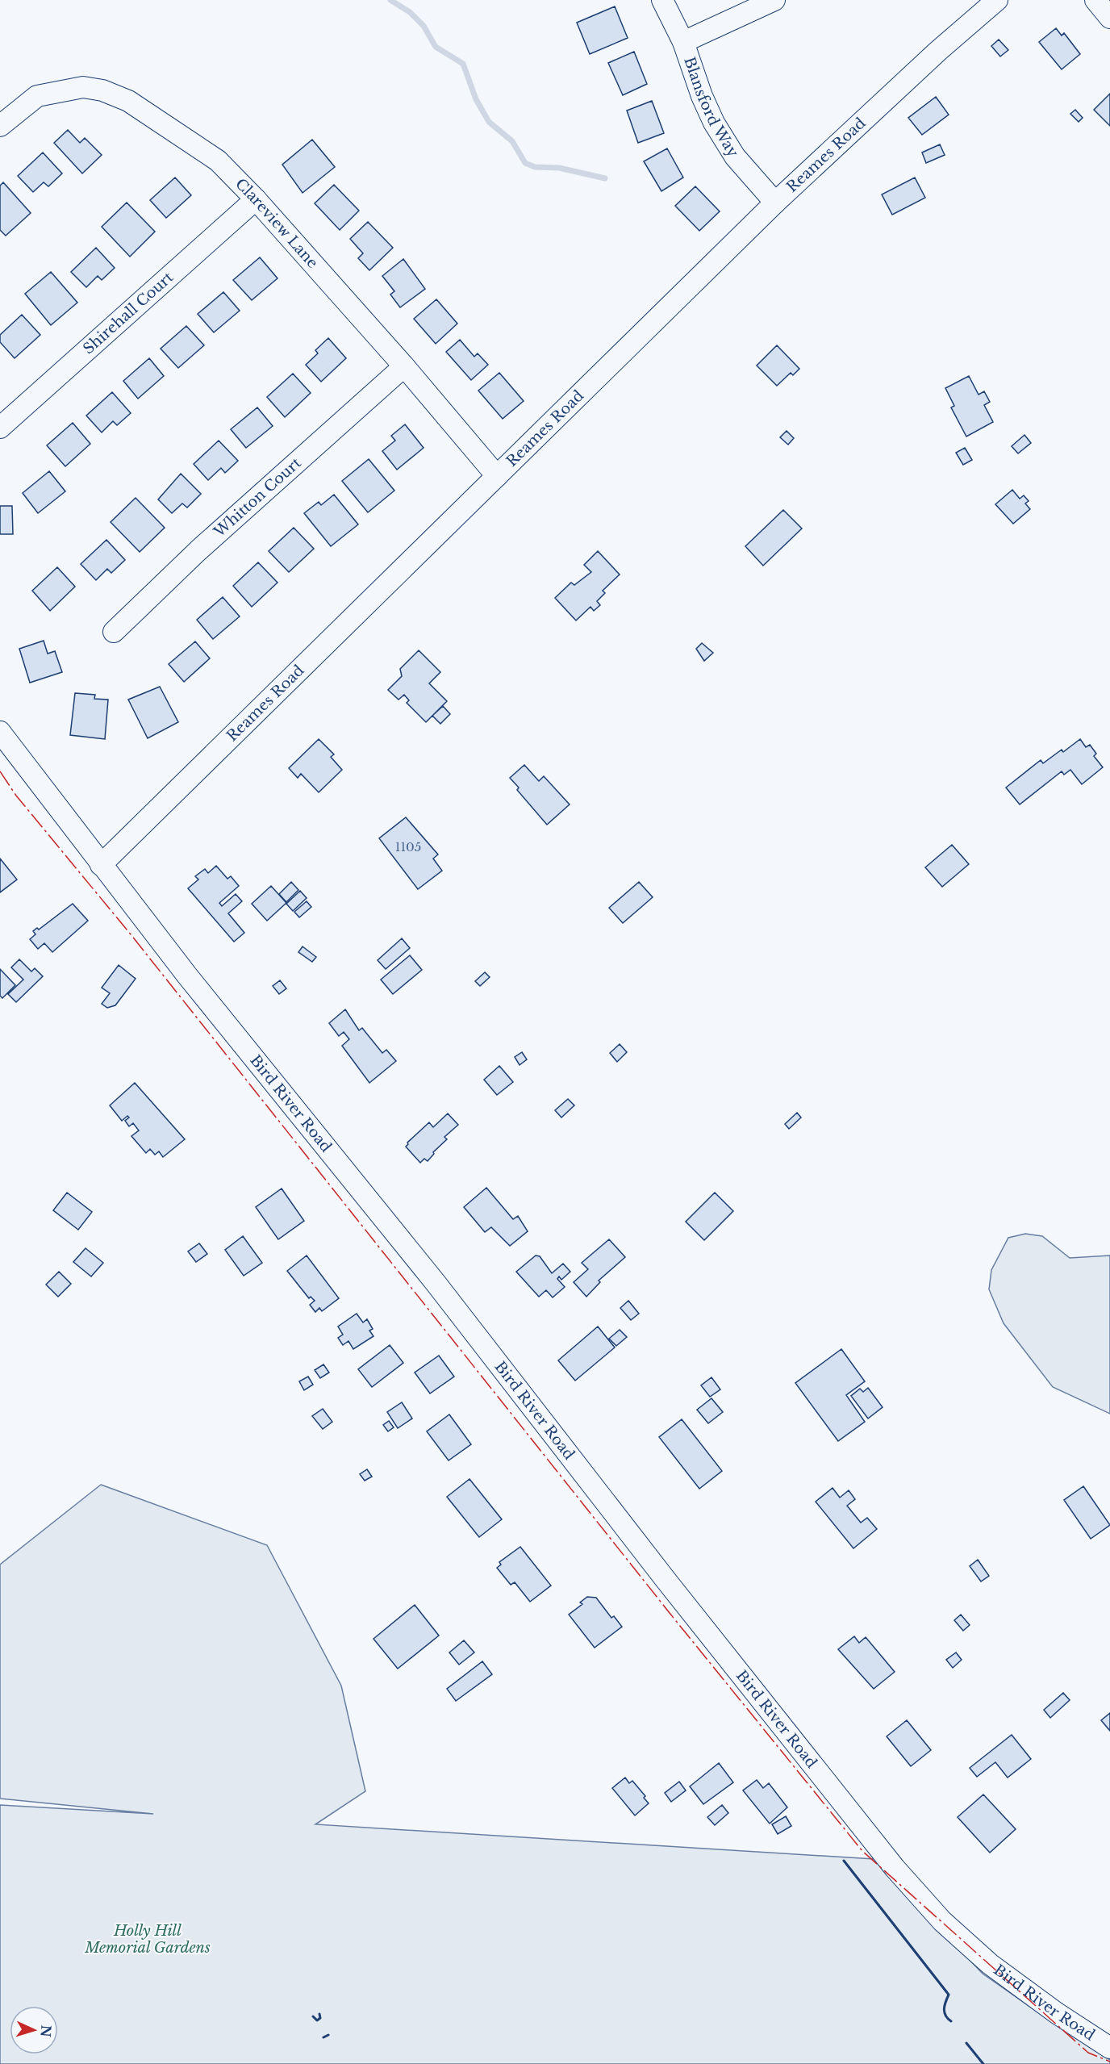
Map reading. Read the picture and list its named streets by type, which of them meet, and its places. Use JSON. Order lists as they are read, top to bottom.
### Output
{
  "streets": {
    "street": [
      "Blansford Way",
      "Reames Road",
      "Clareview Lane",
      "Shirehall Court",
      "Whitton Court",
      "Bird River Road"
    ]
  },
  "crossings": [
    ["Blansford Way", "Reames Road"],
    ["Reames Road", "Clareview Lane"],
    ["Reames Road", "Bird River Road"],
    ["Clareview Lane", "Shirehall Court"],
    ["Clareview Lane", "Whitton Court"]
  ],
  "parks": ["Holly Hill Memorial Gardens"],
  "house_numbers": ["1105"],
  "north": "right"
}
